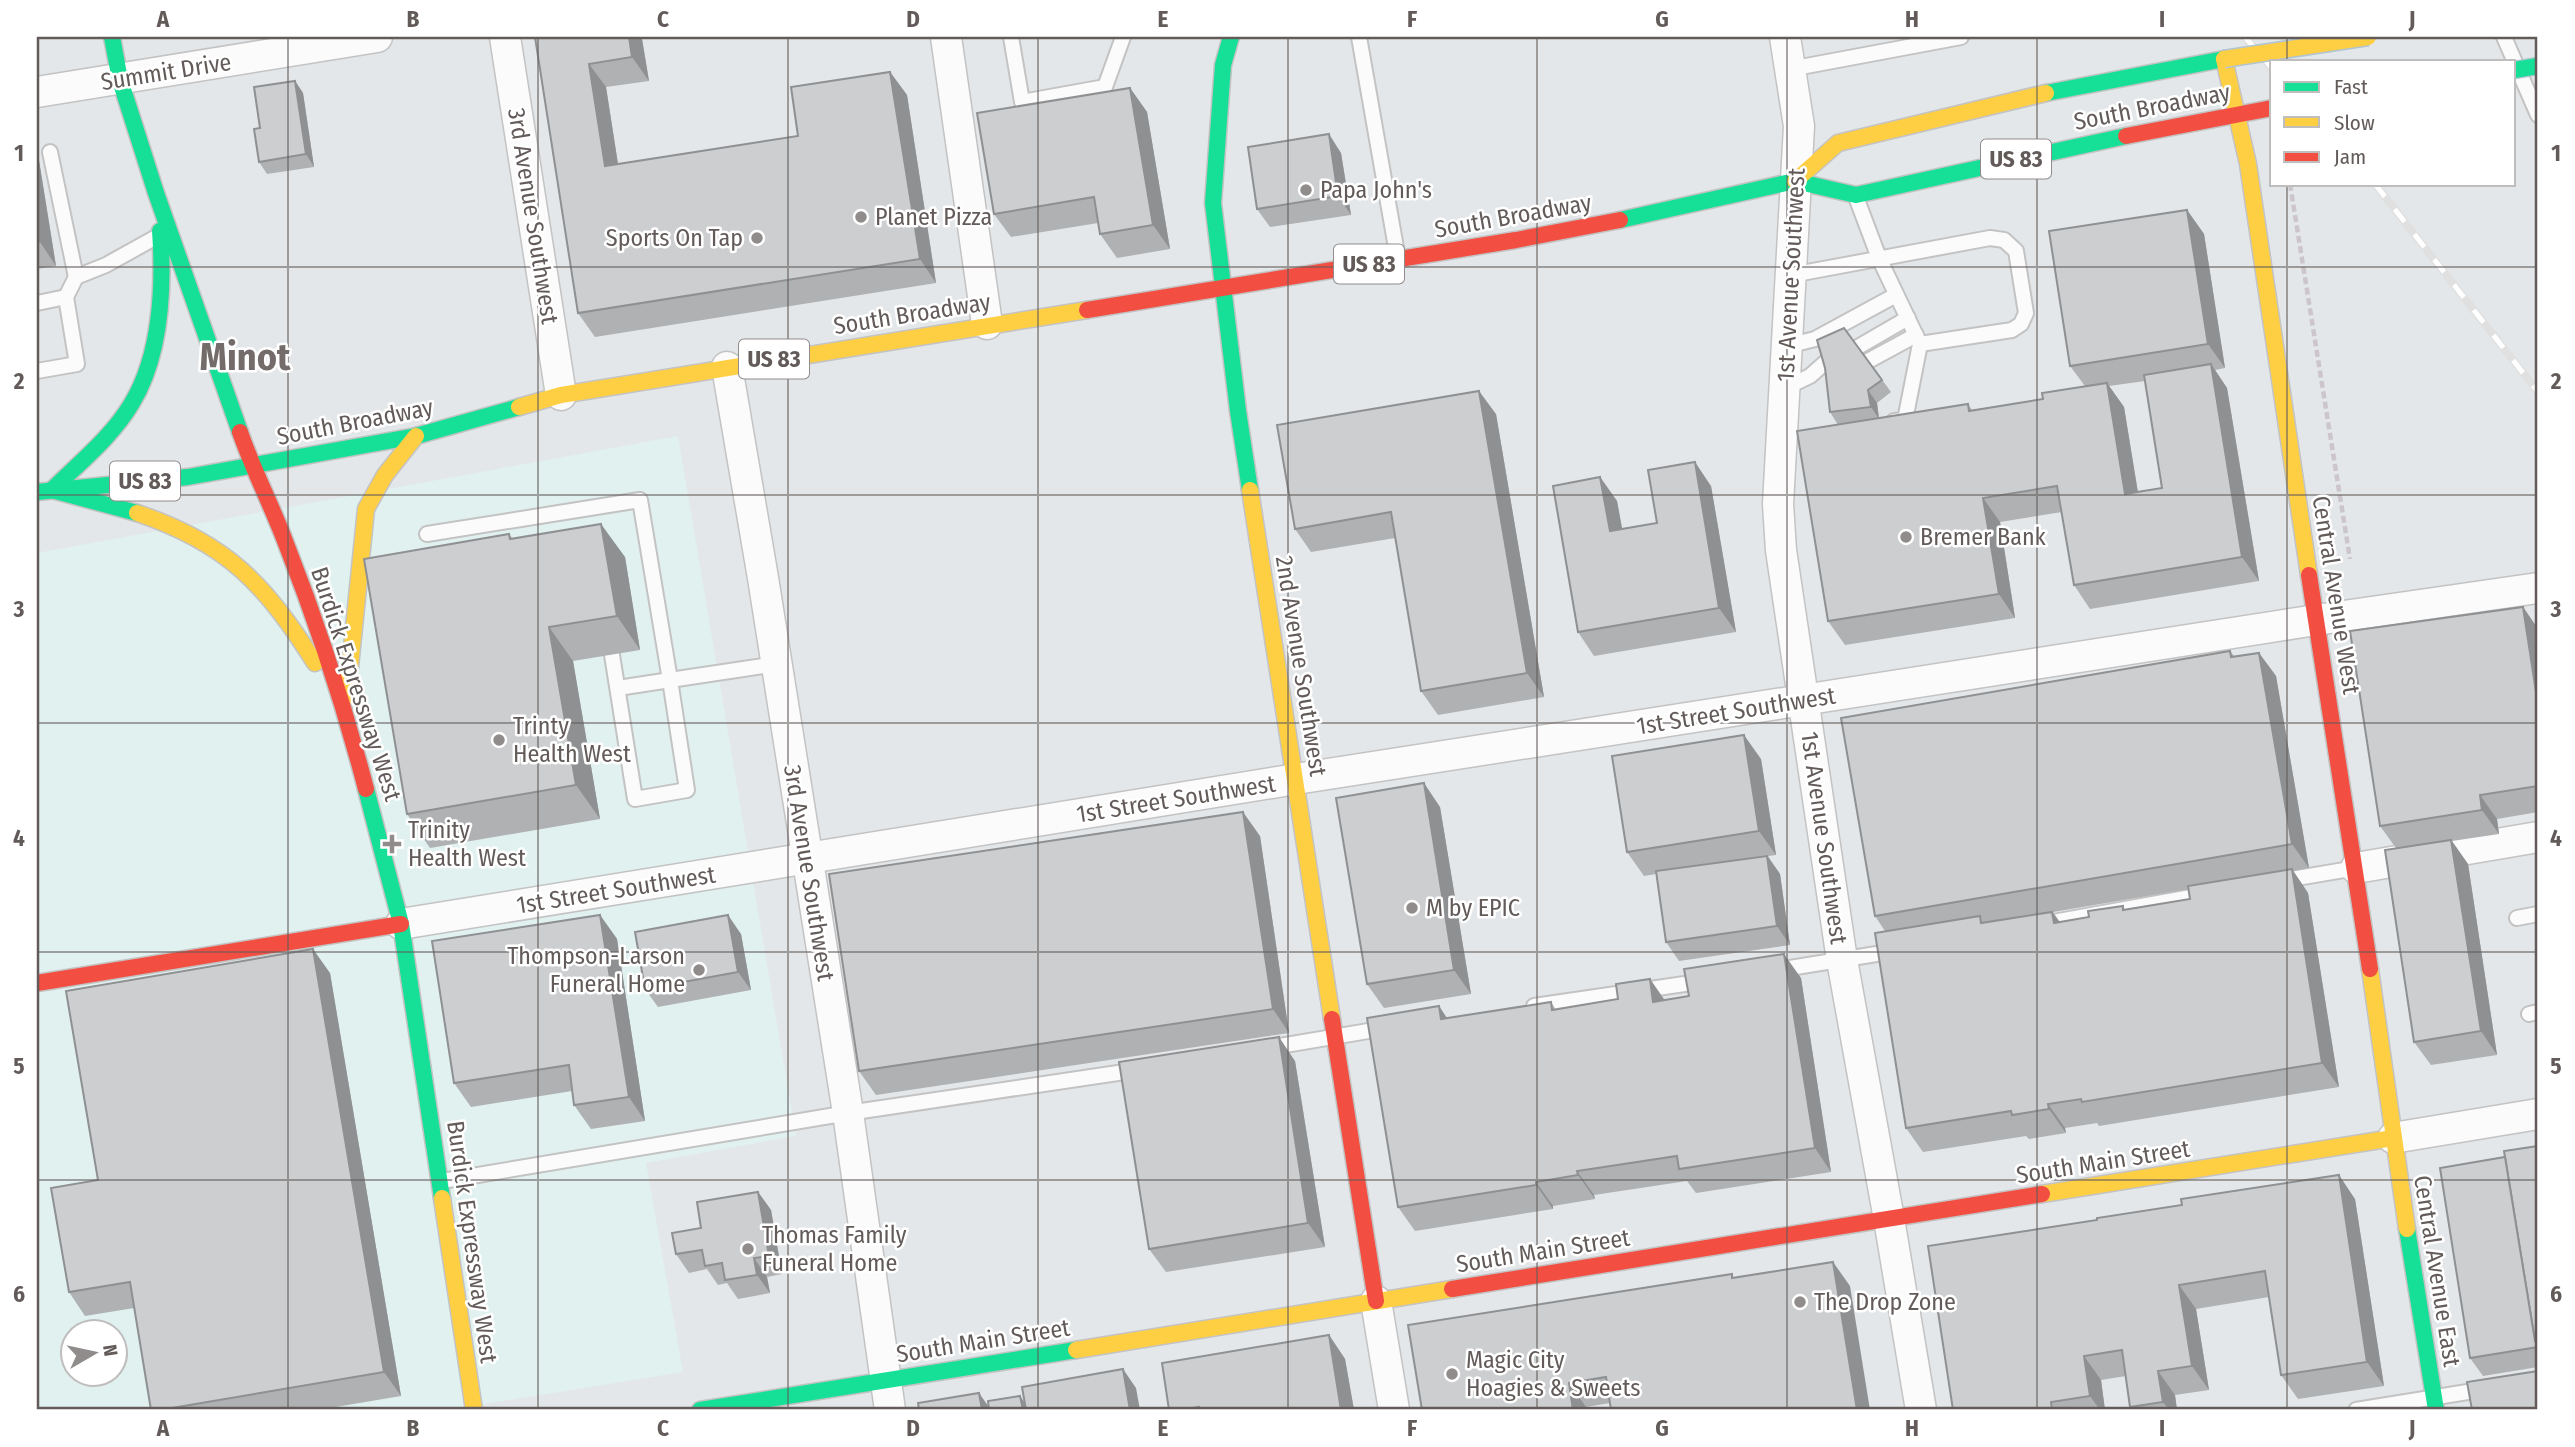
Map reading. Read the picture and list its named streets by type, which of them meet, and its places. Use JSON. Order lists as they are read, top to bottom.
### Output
{
  "streets": {
    "main road": [
      "South Broadway",
      "US 83",
      "Central Avenue West",
      "2nd Avenue Southwest",
      "Burdick Expressway West",
      "1st Street Southwest",
      "South Main Street",
      "Central Avenue East"
    ],
    "street": ["Summit Drive", "3rd Avenue Southwest", "1st Avenue Southwest"]
  },
  "crossings": [
    ["Summit Drive", "Burdick Expressway West"],
    ["South Broadway", "3rd Avenue Southwest"],
    ["South Broadway", "1st Avenue Southwest"],
    ["South Broadway", "Central Avenue West"],
    ["South Broadway", "2nd Avenue Southwest"],
    ["South Broadway", "Burdick Expressway West"],
    ["3rd Avenue Southwest", "1st Street Southwest"],
    ["3rd Avenue Southwest", "South Main Street"],
    ["1st Avenue Southwest", "1st Street Southwest"],
    ["1st Avenue Southwest", "South Main Street"],
    ["Central Avenue West", "1st Street Southwest"],
    ["Central Avenue West", "South Main Street"],
    ["Central Avenue West", "Central Avenue East"],
    ["2nd Avenue Southwest", "1st Street Southwest"],
    ["2nd Avenue Southwest", "South Main Street"],
    ["Burdick Expressway West", "1st Street Southwest"],
    ["South Main Street", "Central Avenue East"]
  ],
  "districts": ["Minot"],
  "places": {
    "other": [
      "Papa John's",
      "Planet Pizza",
      "Sports On Tap",
      "Bremer Bank",
      "Trinty Health West",
      "M by EPIC",
      "Thompson-Larson Funeral Home",
      "Thomas Family Funeral Home",
      "The Drop Zone",
      "Magic City Hoagies & Sweets"
    ],
    "health": ["Trinity Health West"]
  },
  "legend": ["Fast", "Slow", "Jam"],
  "north": "right",
  "grid": {
    "columns": [
      "A",
      "B",
      "C",
      "D",
      "E",
      "F",
      "G",
      "H",
      "I",
      "J"
    ],
    "rows": [
      "1",
      "2",
      "3",
      "4",
      "5",
      "6"
    ]
  }
}
